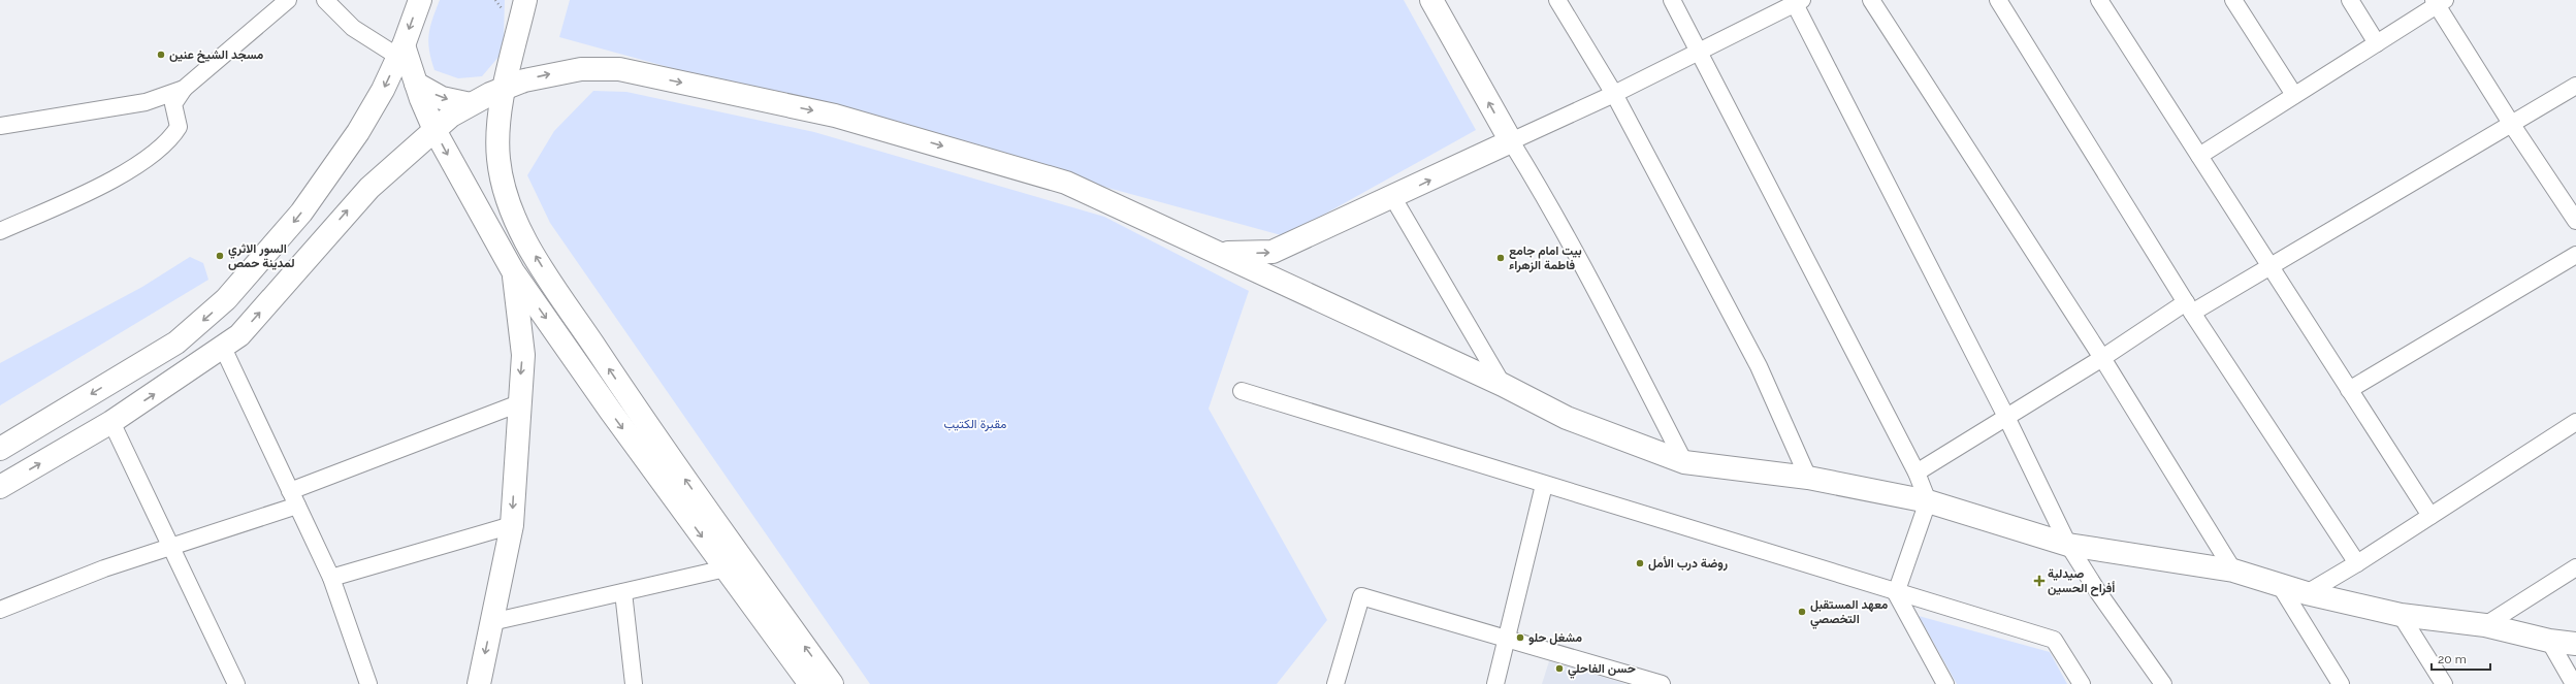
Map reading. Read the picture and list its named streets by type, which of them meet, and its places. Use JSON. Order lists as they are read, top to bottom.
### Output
{
  "parks": ["مقبرة الكتيب"],
  "places": {
    "other": [
      "مسجد الشيخ عنين",
      "السور الاثري لمدينة حمص",
      "بيت امام جامع فاطمة الزهراء",
      "روضة درب الأمل",
      "معهد المستقبل التخصصي",
      "مشغل حلو",
      "حسن الفاحلي"
    ],
    "health": ["صيدلية أفراح الحسين"]
  },
  "scale_bar": "20 m"
}
